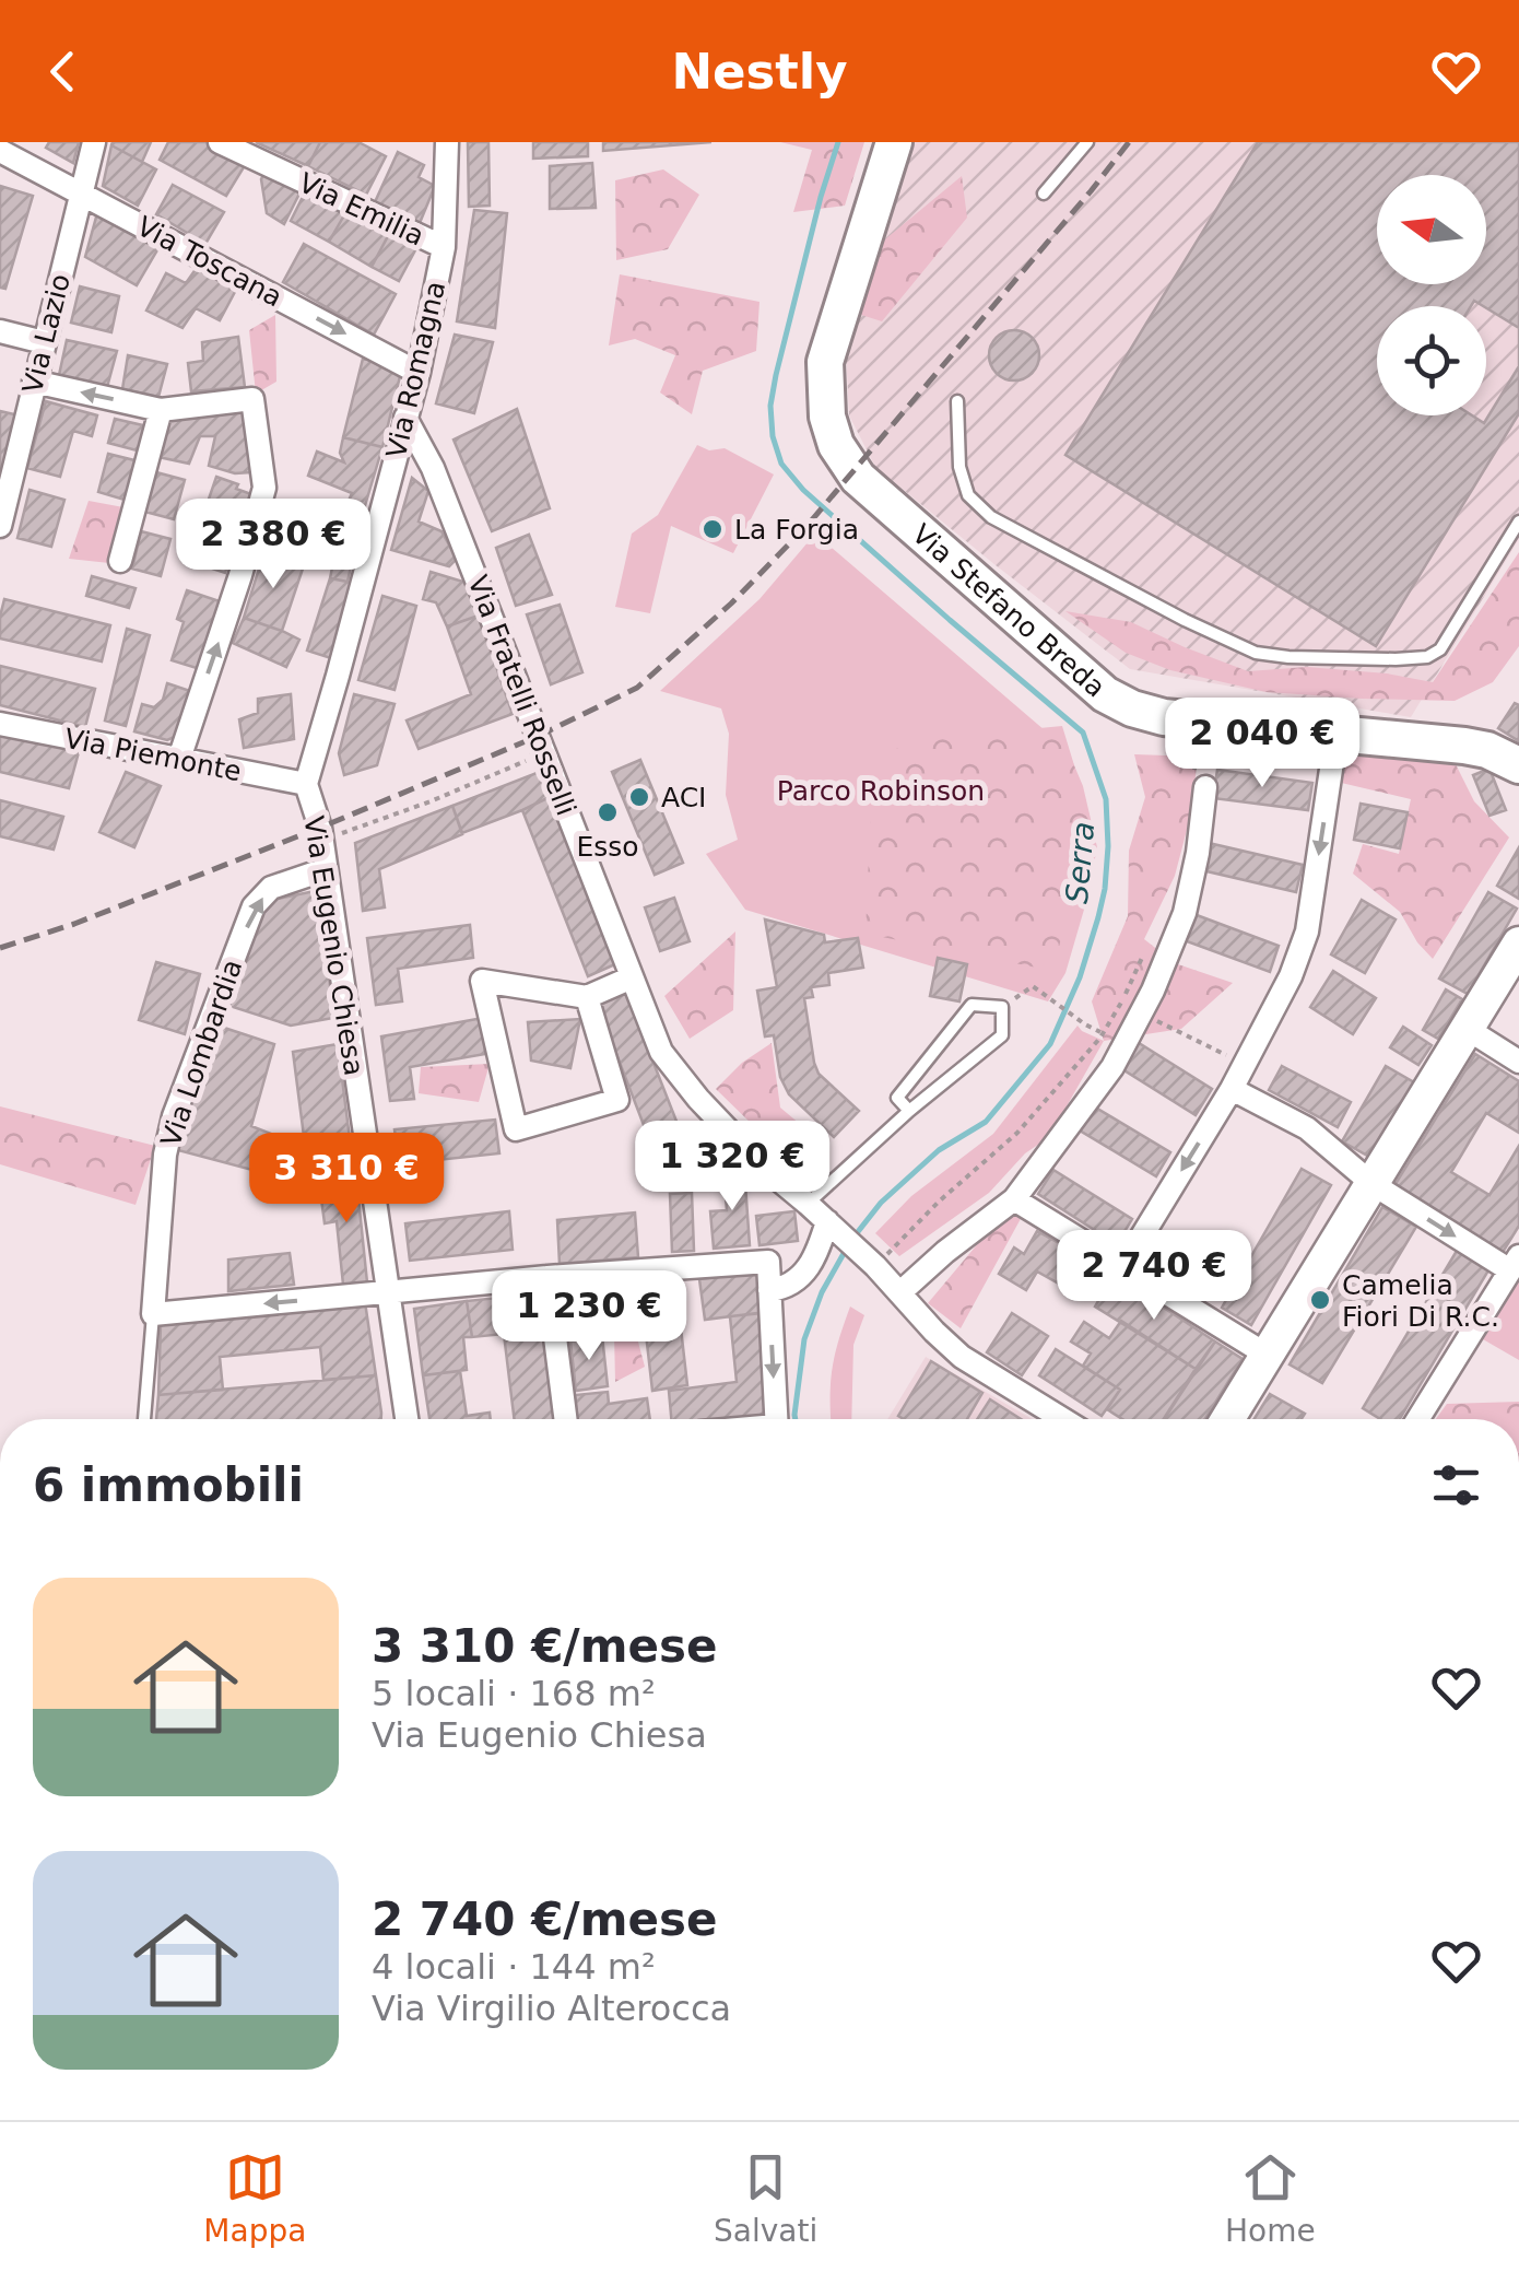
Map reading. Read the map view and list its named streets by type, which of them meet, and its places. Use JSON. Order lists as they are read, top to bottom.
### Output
{
  "streets": {
    "main road": ["Via Stefano Breda"],
    "street": [
      "Via Emilia",
      "Via Toscana",
      "Via Lazio",
      "Via Romagna",
      "Via Fratelli Rosselli",
      "Via Piemonte",
      "Via Eugenio Chiesa",
      "Via Lombardia"
    ]
  },
  "crossings": [
    ["Via Emilia", "Via Romagna"],
    ["Via Toscana", "Via Lazio"],
    ["Via Toscana", "Via Romagna"],
    ["Via Romagna", "Via Fratelli Rosselli"],
    ["Via Romagna", "Via Piemonte"],
    ["Via Romagna", "Via Eugenio Chiesa"],
    ["Via Piemonte", "Via Eugenio Chiesa"],
    ["Via Eugenio Chiesa", "Via Lombardia"]
  ],
  "one_way": ["Via Lombardia"],
  "water": ["Serra"],
  "parks": ["Parco Robinson"],
  "places": [
    "La Forgia",
    "ACI",
    "Esso",
    "Camelia Fiori Di R.C."
  ],
  "north": "left",
  "page": {
    "header": "Nestly",
    "price": [
      "2 380 €",
      "2 040 €",
      "1 320 €",
      "3 310 €",
      "2 740 €",
      "1 230 €"
    ],
    "heading": "6 immobili",
    "list": [
      {
        "name": "3 310 €/mese",
        "note": "5 locali · 168 m² · Via Eugenio Chiesa"
      },
      {
        "name": "2 740 €/mese",
        "note": "4 locali · 144 m² · Via Virgilio Alterocca"
      }
    ],
    "tabs": ["Mappa", "Salvati", "Home"]
  }
}
